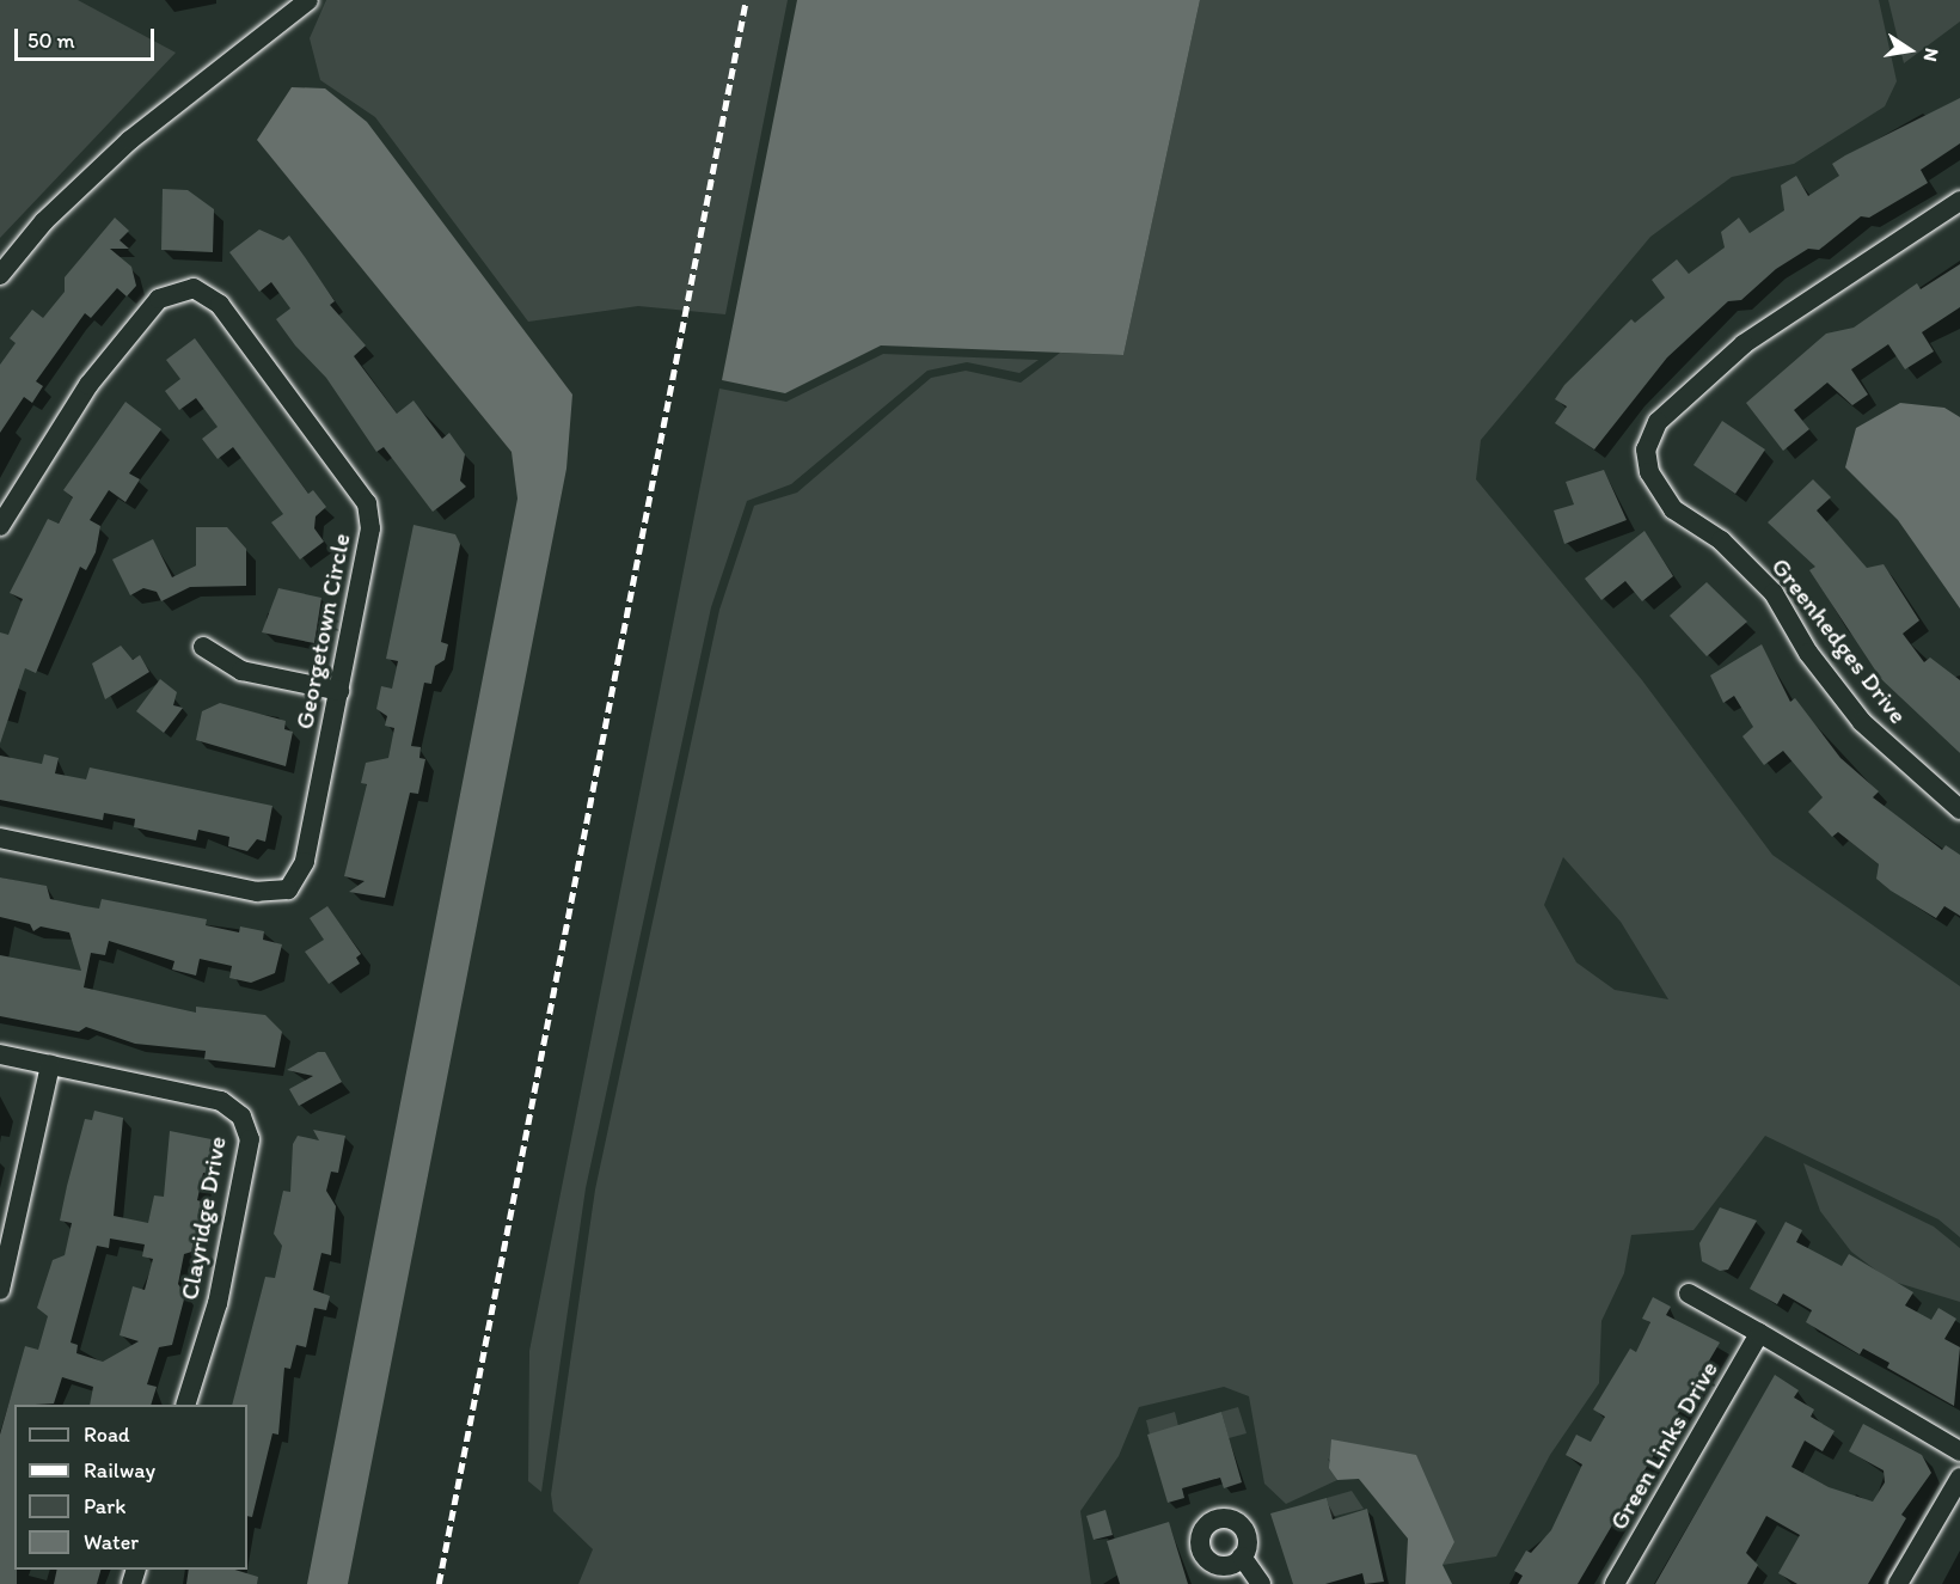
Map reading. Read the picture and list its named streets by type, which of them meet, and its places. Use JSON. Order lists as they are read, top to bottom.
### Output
{
  "streets": {
    "street": [
      "Georgetown Circle",
      "Greenhedges Drive",
      "Clayridge Drive",
      "Green Links Drive"
    ]
  },
  "legend": [
    "Road",
    "Railway",
    "Park",
    "Water"
  ],
  "scale_bar": "50 m",
  "north": "right"
}
